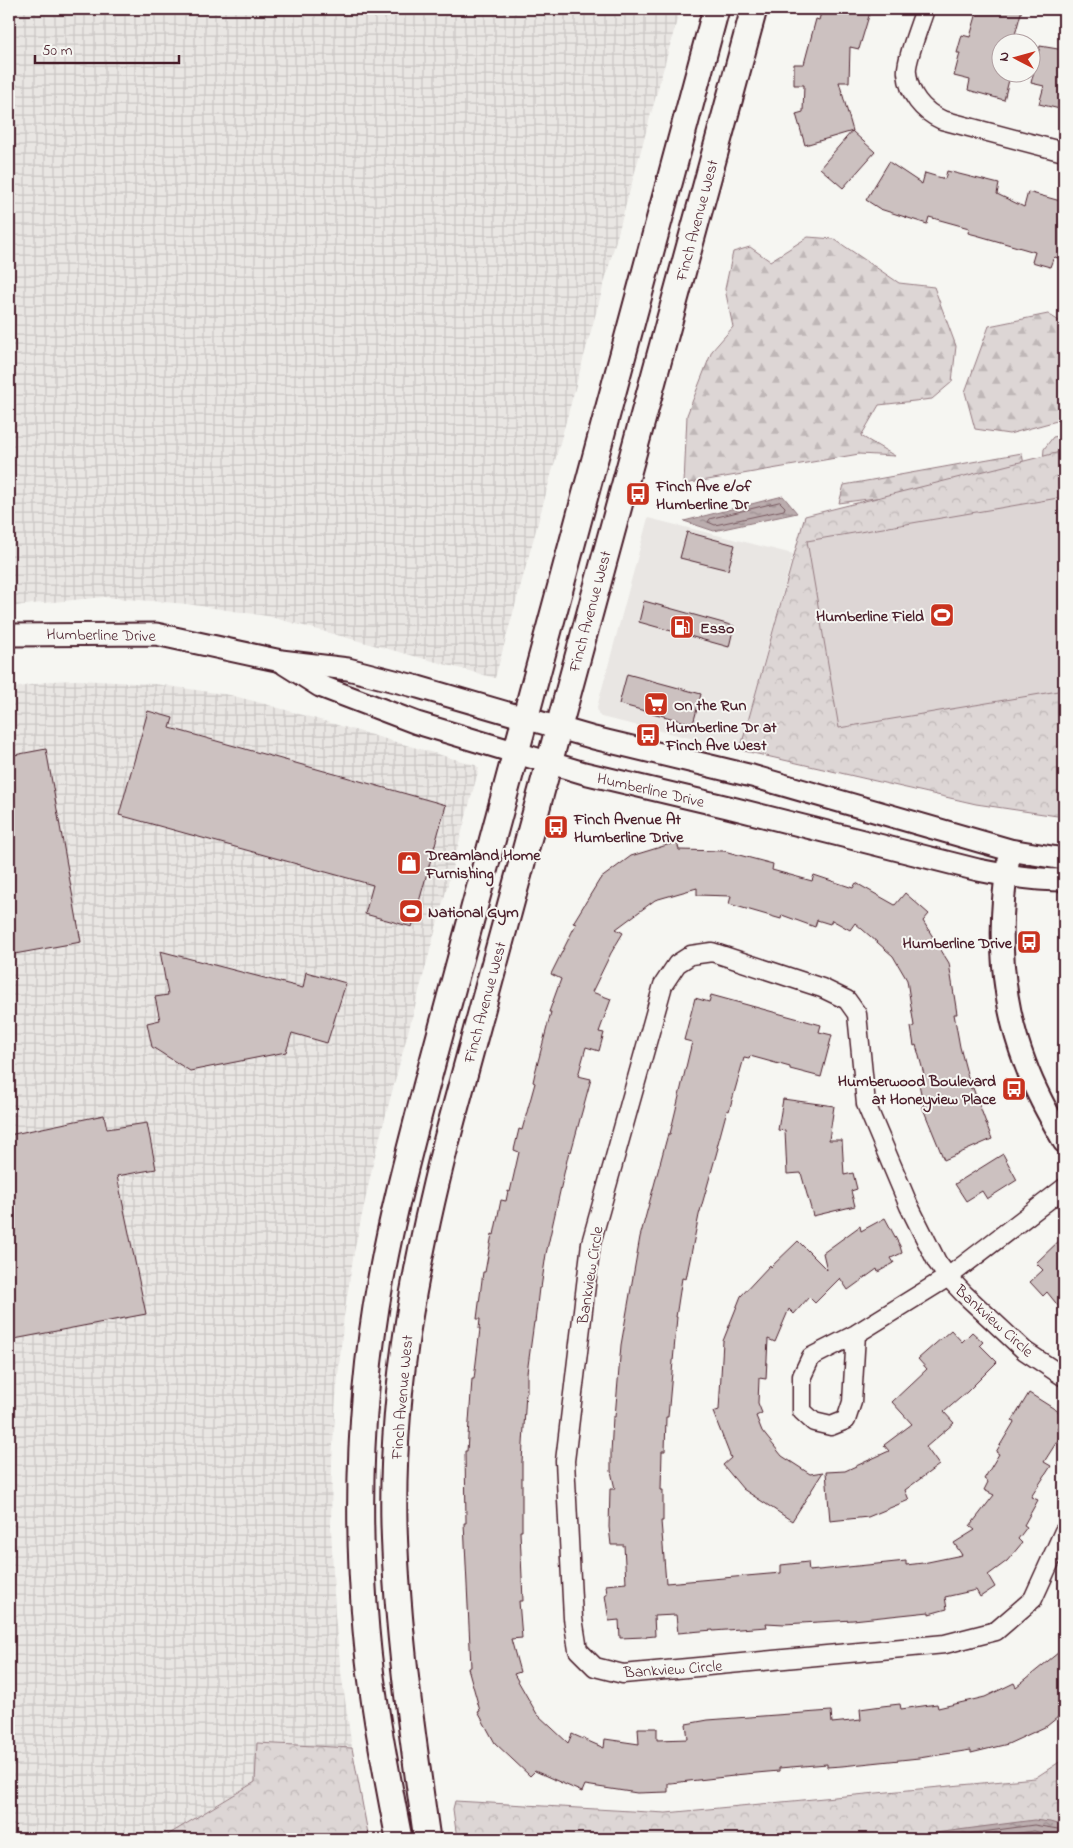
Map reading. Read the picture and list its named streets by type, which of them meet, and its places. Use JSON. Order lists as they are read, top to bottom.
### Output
{
  "streets": {
    "main road": ["Finch Avenue West"],
    "street": ["Humberline Drive", "Bankview Circle"]
  },
  "crossings": [
    ["Finch Avenue West", "Humberline Drive"]
  ],
  "places": {
    "bus stop": [
      "Finch Ave e/of Humberline Dr",
      "Humberline Dr at Finch Ave West",
      "Finch Avenue At Humberline Drive",
      "Humberline Drive",
      "Humberwood Boulevard at Honeyview Place"
    ],
    "sports": ["Humberline Field", "National Gym"],
    "fuel station": ["Esso"],
    "supermarket": ["On the Run"],
    "shop": ["Dreamland Home Furnishing"]
  },
  "scale_bar": "50 m",
  "north": "left"
}
